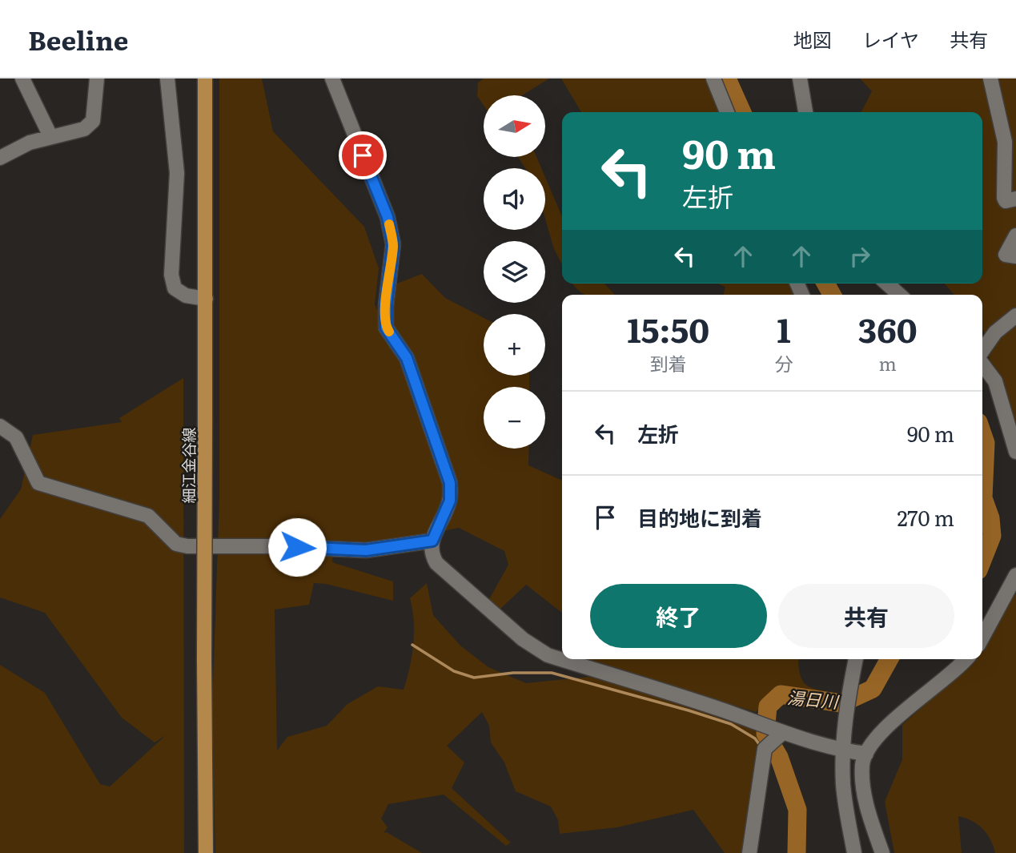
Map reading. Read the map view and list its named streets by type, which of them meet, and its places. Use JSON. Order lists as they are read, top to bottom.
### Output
{
  "streets": {
    "main road": ["細江金谷線"]
  },
  "water": ["湯日川"],
  "north": "right",
  "page": {
    "header": "Beeline",
    "nav": ["地図", "レイヤ", "共有"],
    "map_buttons": ["+", "−"],
    "turn": ["90 m", "左折"],
    "eta": [
      "15:50",
      "到着",
      "1",
      "分",
      "360",
      "m"
    ],
    "list": [
      {
        "name": "左折",
        "value": "90 m"
      },
      {
        "name": "目的地に到着",
        "value": "270 m"
      }
    ],
    "buttons": ["終了", "共有"]
  }
}
